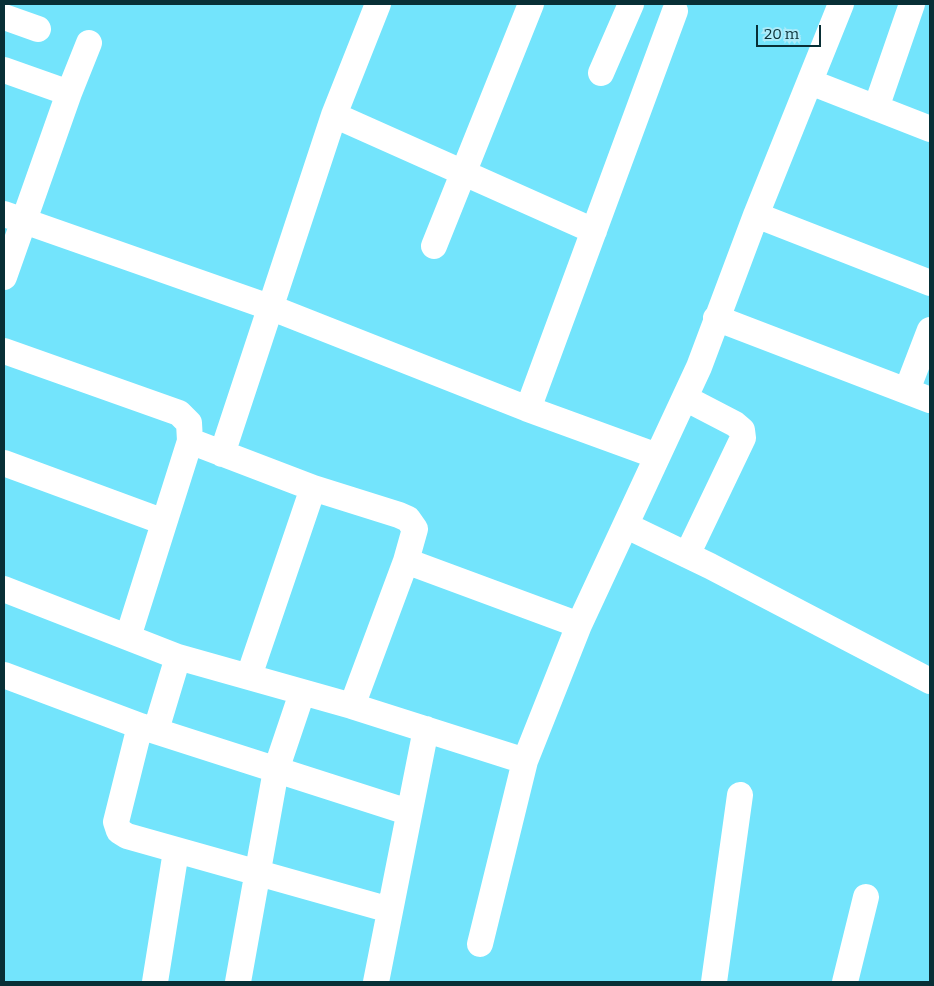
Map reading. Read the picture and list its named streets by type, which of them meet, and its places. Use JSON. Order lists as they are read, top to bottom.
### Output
{
  "scale_bar": "20 m"
}
